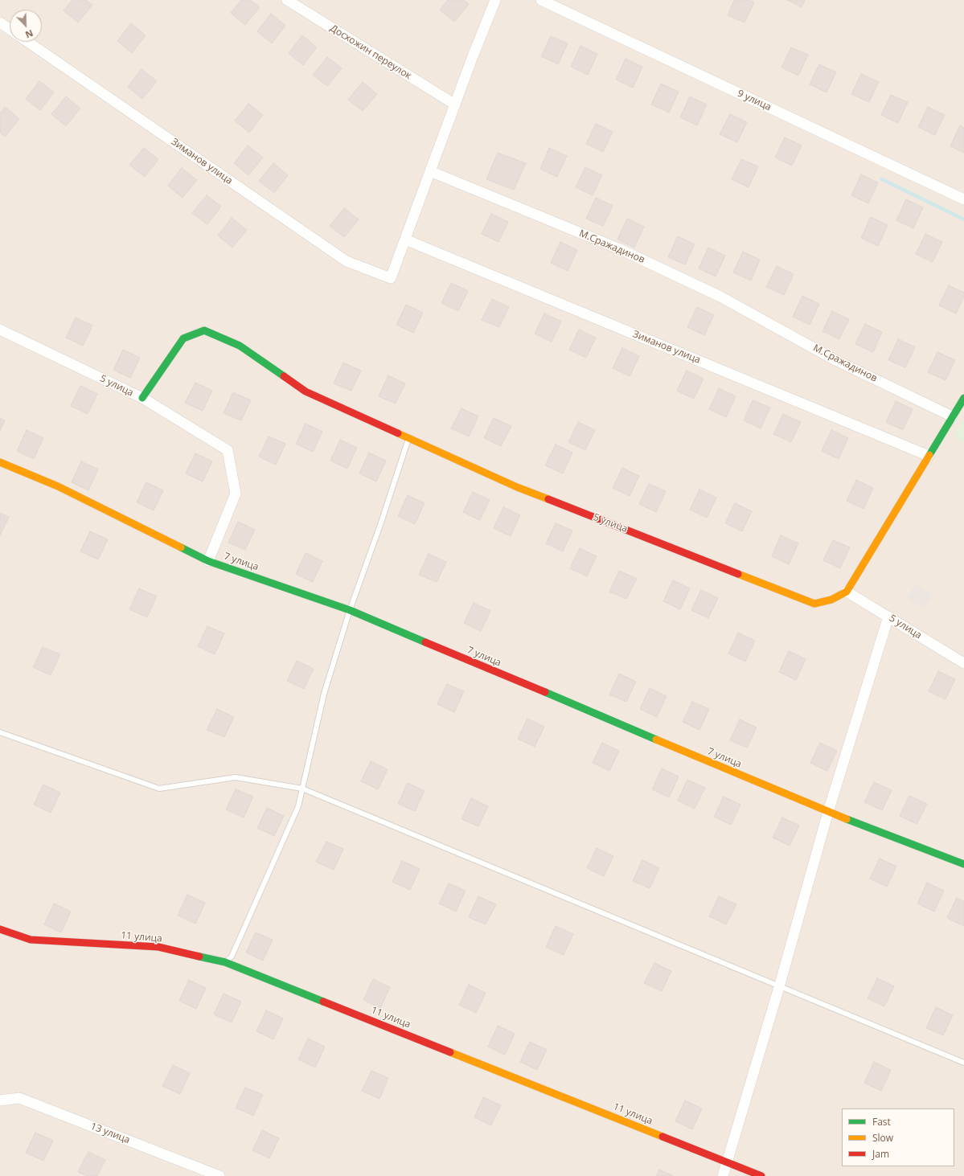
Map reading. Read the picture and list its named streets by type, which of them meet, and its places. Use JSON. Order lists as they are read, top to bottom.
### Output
{
  "streets": {
    "street": [
      "Досхожин переулок",
      "9 улица",
      "Зиманов улица",
      "М.Сражадинов",
      "5 улица",
      "7 улица",
      "11 улица",
      "13 улица"
    ]
  },
  "crossings": [
    ["5 улица", "7 улица"]
  ],
  "legend": ["Fast", "Slow", "Jam"],
  "north": "bottom right"
}
